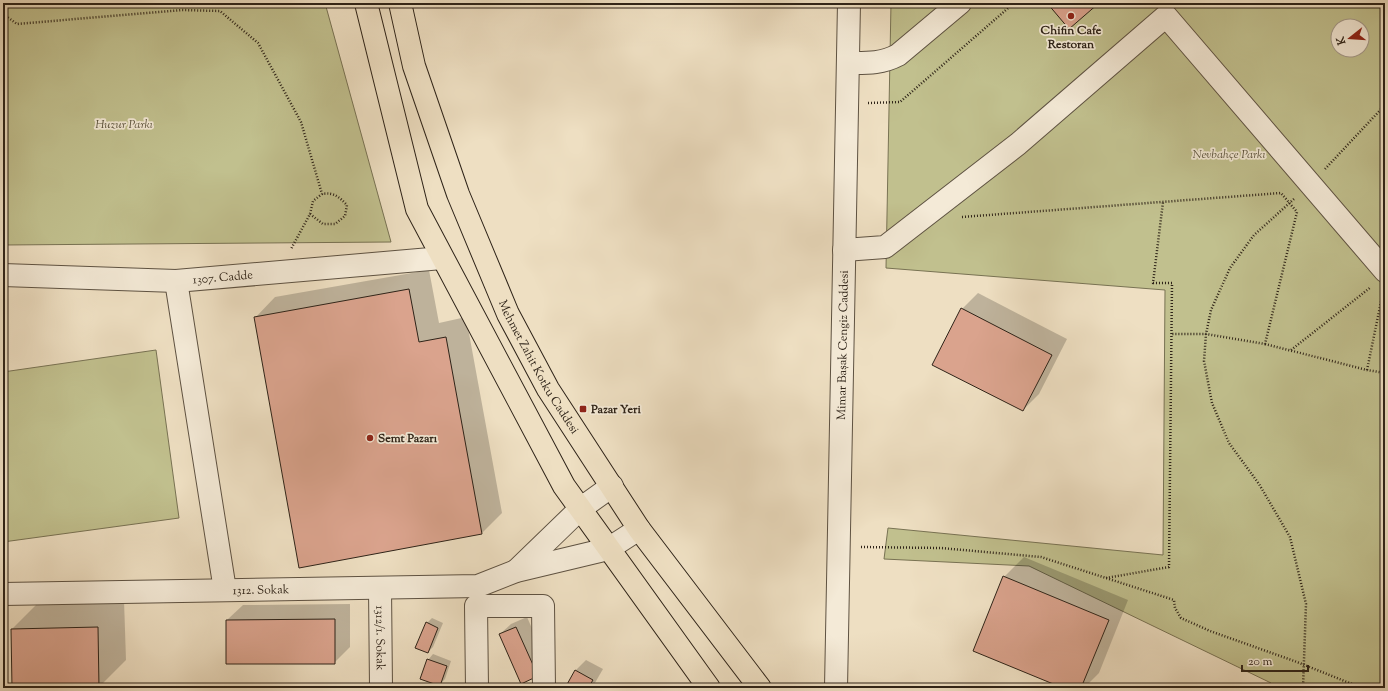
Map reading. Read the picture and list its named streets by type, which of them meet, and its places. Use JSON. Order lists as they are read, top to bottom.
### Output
{
  "streets": {
    "main road": ["Mehmet Zahit Kotku Caddesi"],
    "street": [
      "1307. Cadde",
      "Mimar Başak Cengiz Caddesi",
      "1312. Sokak",
      "1312/1. Sokak"
    ]
  },
  "crossings": [
    ["1312. Sokak", "1312/1. Sokak"]
  ],
  "parks": ["Huzur Parkı", "Nevbahçe Parkı"],
  "places": {
    "other": ["Chifin Cafe Restoran", "Semt Pazarı"],
    "transit": ["Pazar Yeri"]
  },
  "scale_bar": "20 m",
  "north": "left"
}
